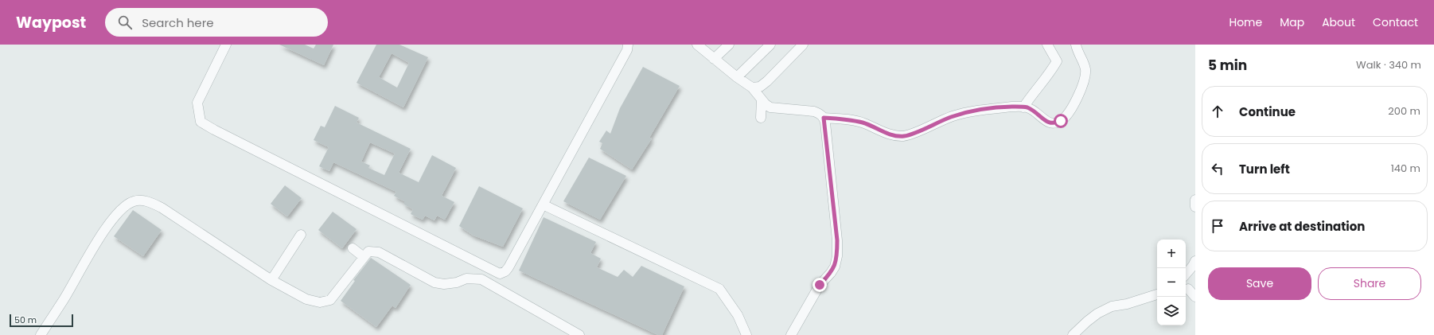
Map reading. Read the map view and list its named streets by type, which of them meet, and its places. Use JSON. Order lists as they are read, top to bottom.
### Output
{
  "scale_bar": "50 m",
  "page": {
    "header": "Waypost",
    "search": "Search here",
    "nav": [
      "Home",
      "Map",
      "About",
      "Contact"
    ],
    "heading": ["5 min", "Walk · 340 m"],
    "list": [
      ["Continue", "200 m"],
      ["Turn left", "140 m"],
      "Arrive at destination"
    ],
    "map_buttons": ["+", "−"],
    "buttons": ["Save", "Share"],
    "scale": "50 m"
  }
}
